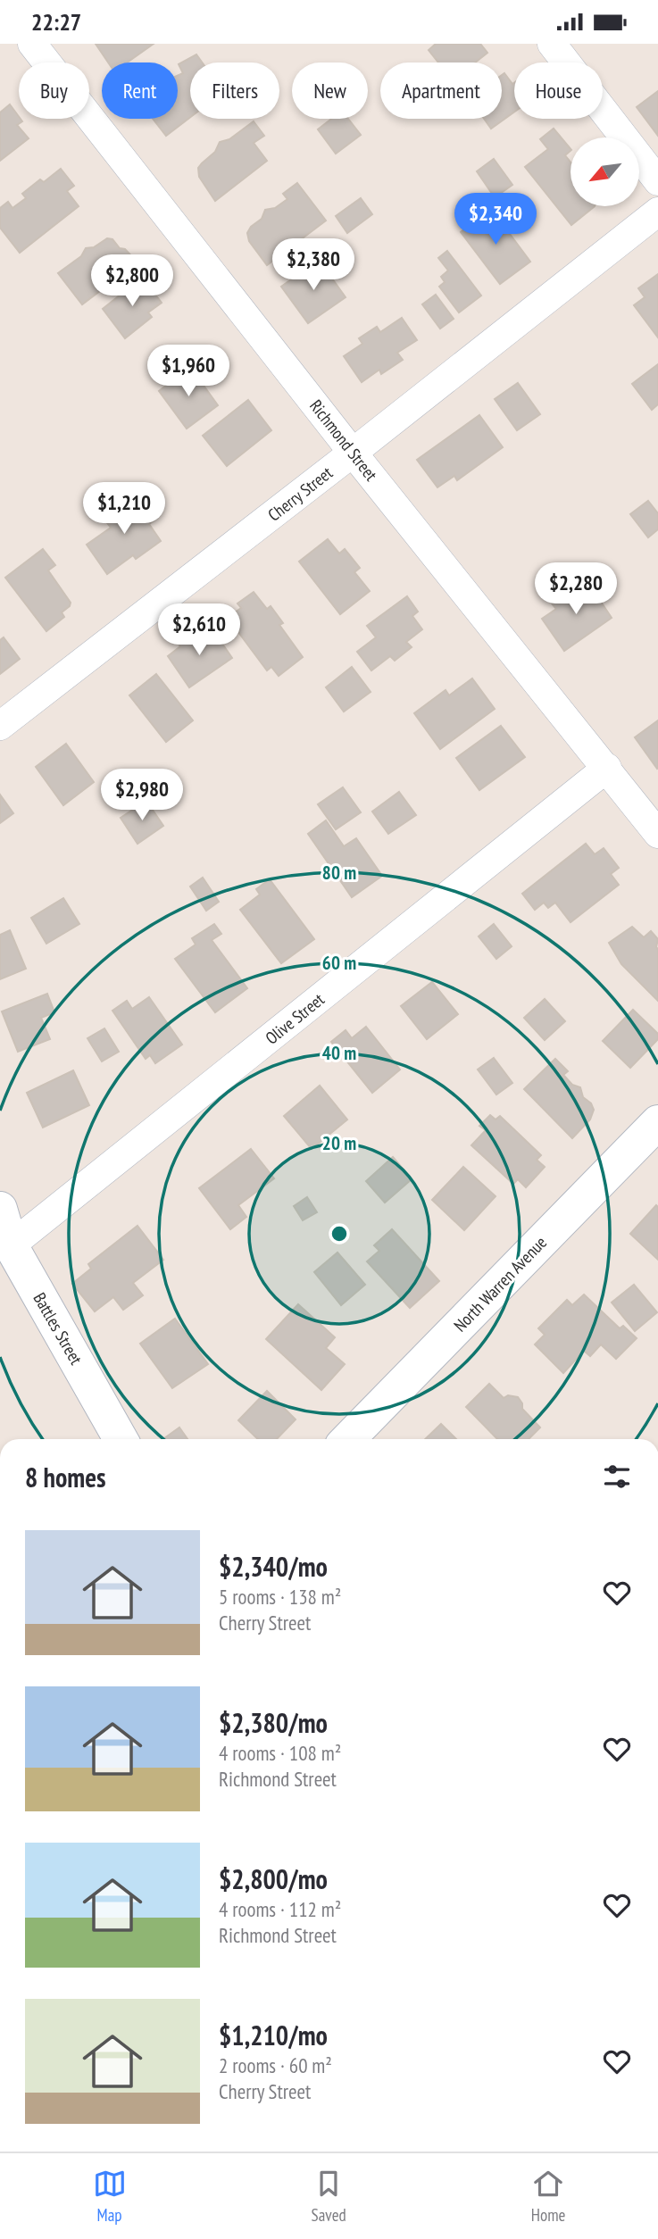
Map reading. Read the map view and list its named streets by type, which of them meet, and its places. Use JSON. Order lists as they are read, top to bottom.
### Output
{
  "streets": {
    "street": [
      "Richmond Street",
      "Cherry Street",
      "Olive Street",
      "North Warren Avenue",
      "Battles Street"
    ]
  },
  "crossings": [
    ["Richmond Street", "Cherry Street"],
    ["Richmond Street", "Olive Street"],
    ["Olive Street", "Battles Street"]
  ],
  "north": "bottom left",
  "page": {
    "status": "22:27",
    "chip": [
      "Buy",
      "Rent",
      "Filters",
      "New",
      "Apartment",
      "House"
    ],
    "price": [
      "$2,340",
      "$2,380",
      "$2,800",
      "$1,960",
      "$1,210",
      "$2,280",
      "$2,610",
      "$2,980"
    ],
    "heading": "8 homes",
    "list": [
      {
        "name": "$2,340/mo",
        "note": "5 rooms · 138 m² · Cherry Street"
      },
      {
        "name": "$2,380/mo",
        "note": "4 rooms · 108 m² · Richmond Street"
      },
      {
        "name": "$2,800/mo",
        "note": "4 rooms · 112 m² · Richmond Street"
      },
      {
        "name": "$1,210/mo",
        "note": "2 rooms · 60 m² · Cherry Street"
      }
    ],
    "tabs": ["Map", "Saved", "Home"]
  },
  "rings": [
    "80 m",
    "60 m",
    "40 m",
    "20 m"
  ]
}
